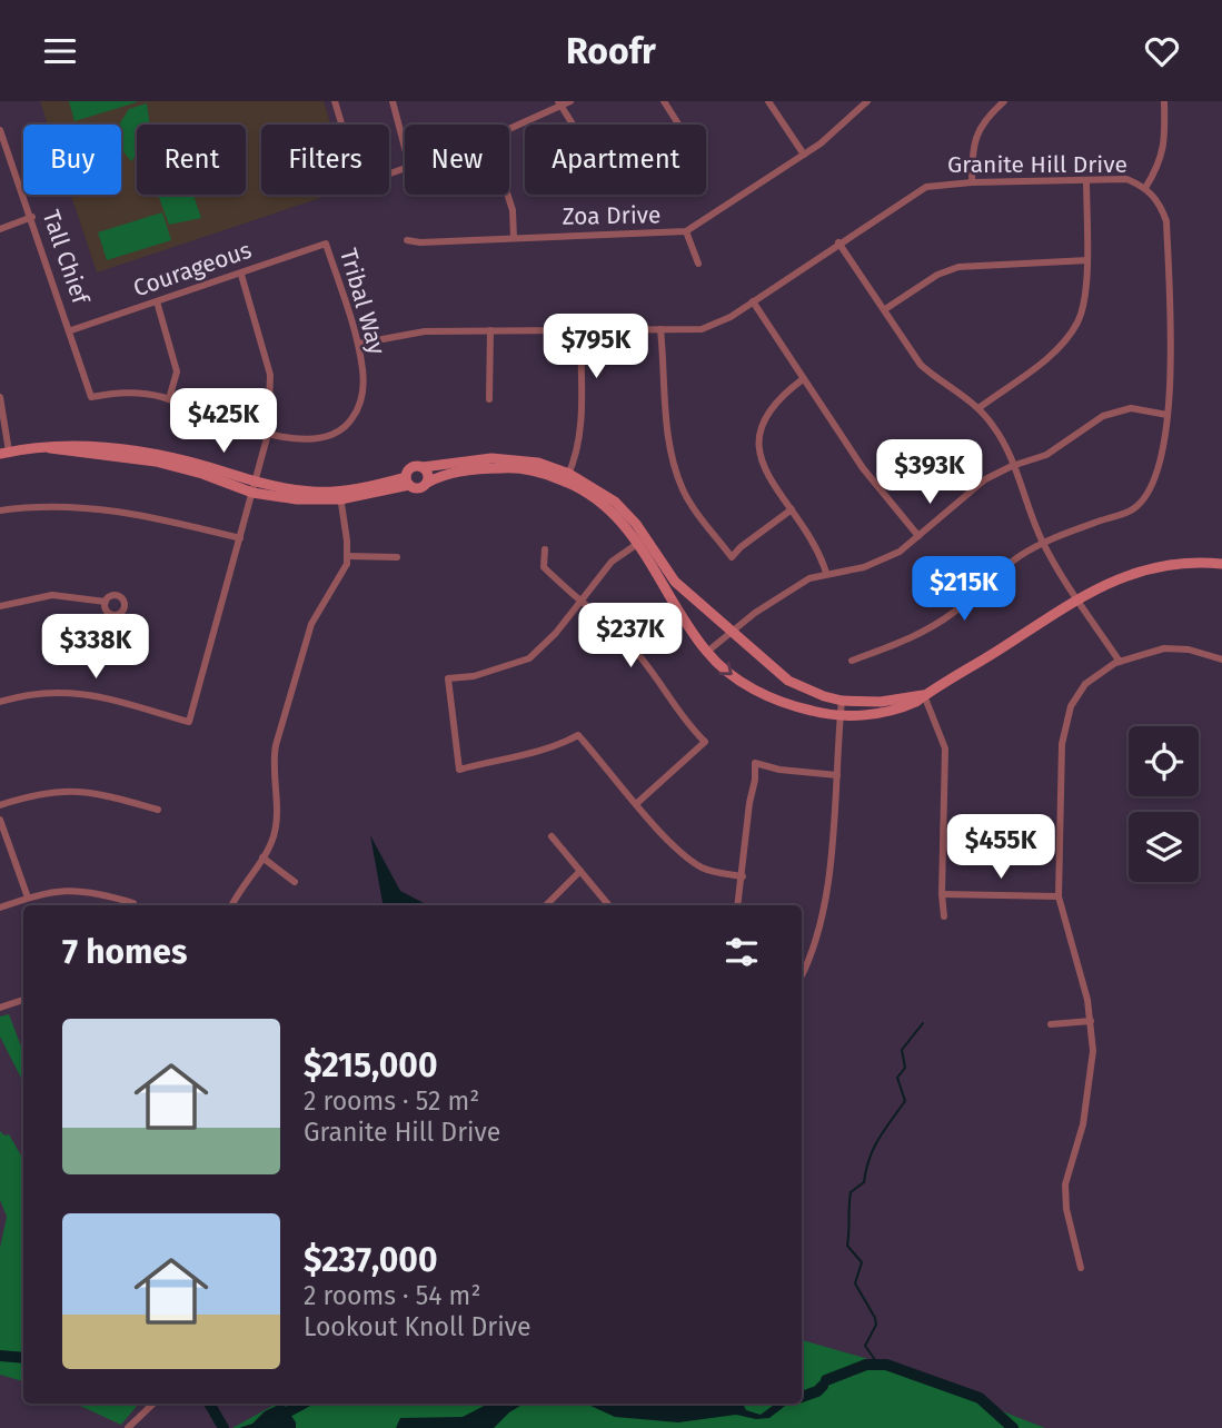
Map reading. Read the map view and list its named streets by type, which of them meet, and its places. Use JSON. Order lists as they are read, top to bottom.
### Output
{
  "streets": {
    "street": [
      "Granite Hill Drive",
      "Zoa Drive",
      "Tall Chief",
      "Courageous",
      "Tribal Way"
    ]
  },
  "crossings": [
    ["Granite Hill Drive", "Tribal Way"],
    ["Tall Chief", "Courageous"],
    ["Tall Chief", "Tribal Way"],
    ["Courageous", "Tribal Way"]
  ],
  "page": {
    "header": "Roofr",
    "chip": [
      "Buy",
      "Rent",
      "Filters",
      "New",
      "Apartment"
    ],
    "price": [
      "$795K",
      "$425K",
      "$393K",
      "$215K",
      "$237K",
      "$338K",
      "$455K"
    ],
    "heading": "7 homes",
    "list": [
      {
        "name": "$215,000",
        "note": "2 rooms · 52 m² · Granite Hill Drive"
      },
      {
        "name": "$237,000",
        "note": "2 rooms · 54 m² · Lookout Knoll Drive"
      }
    ]
  }
}
